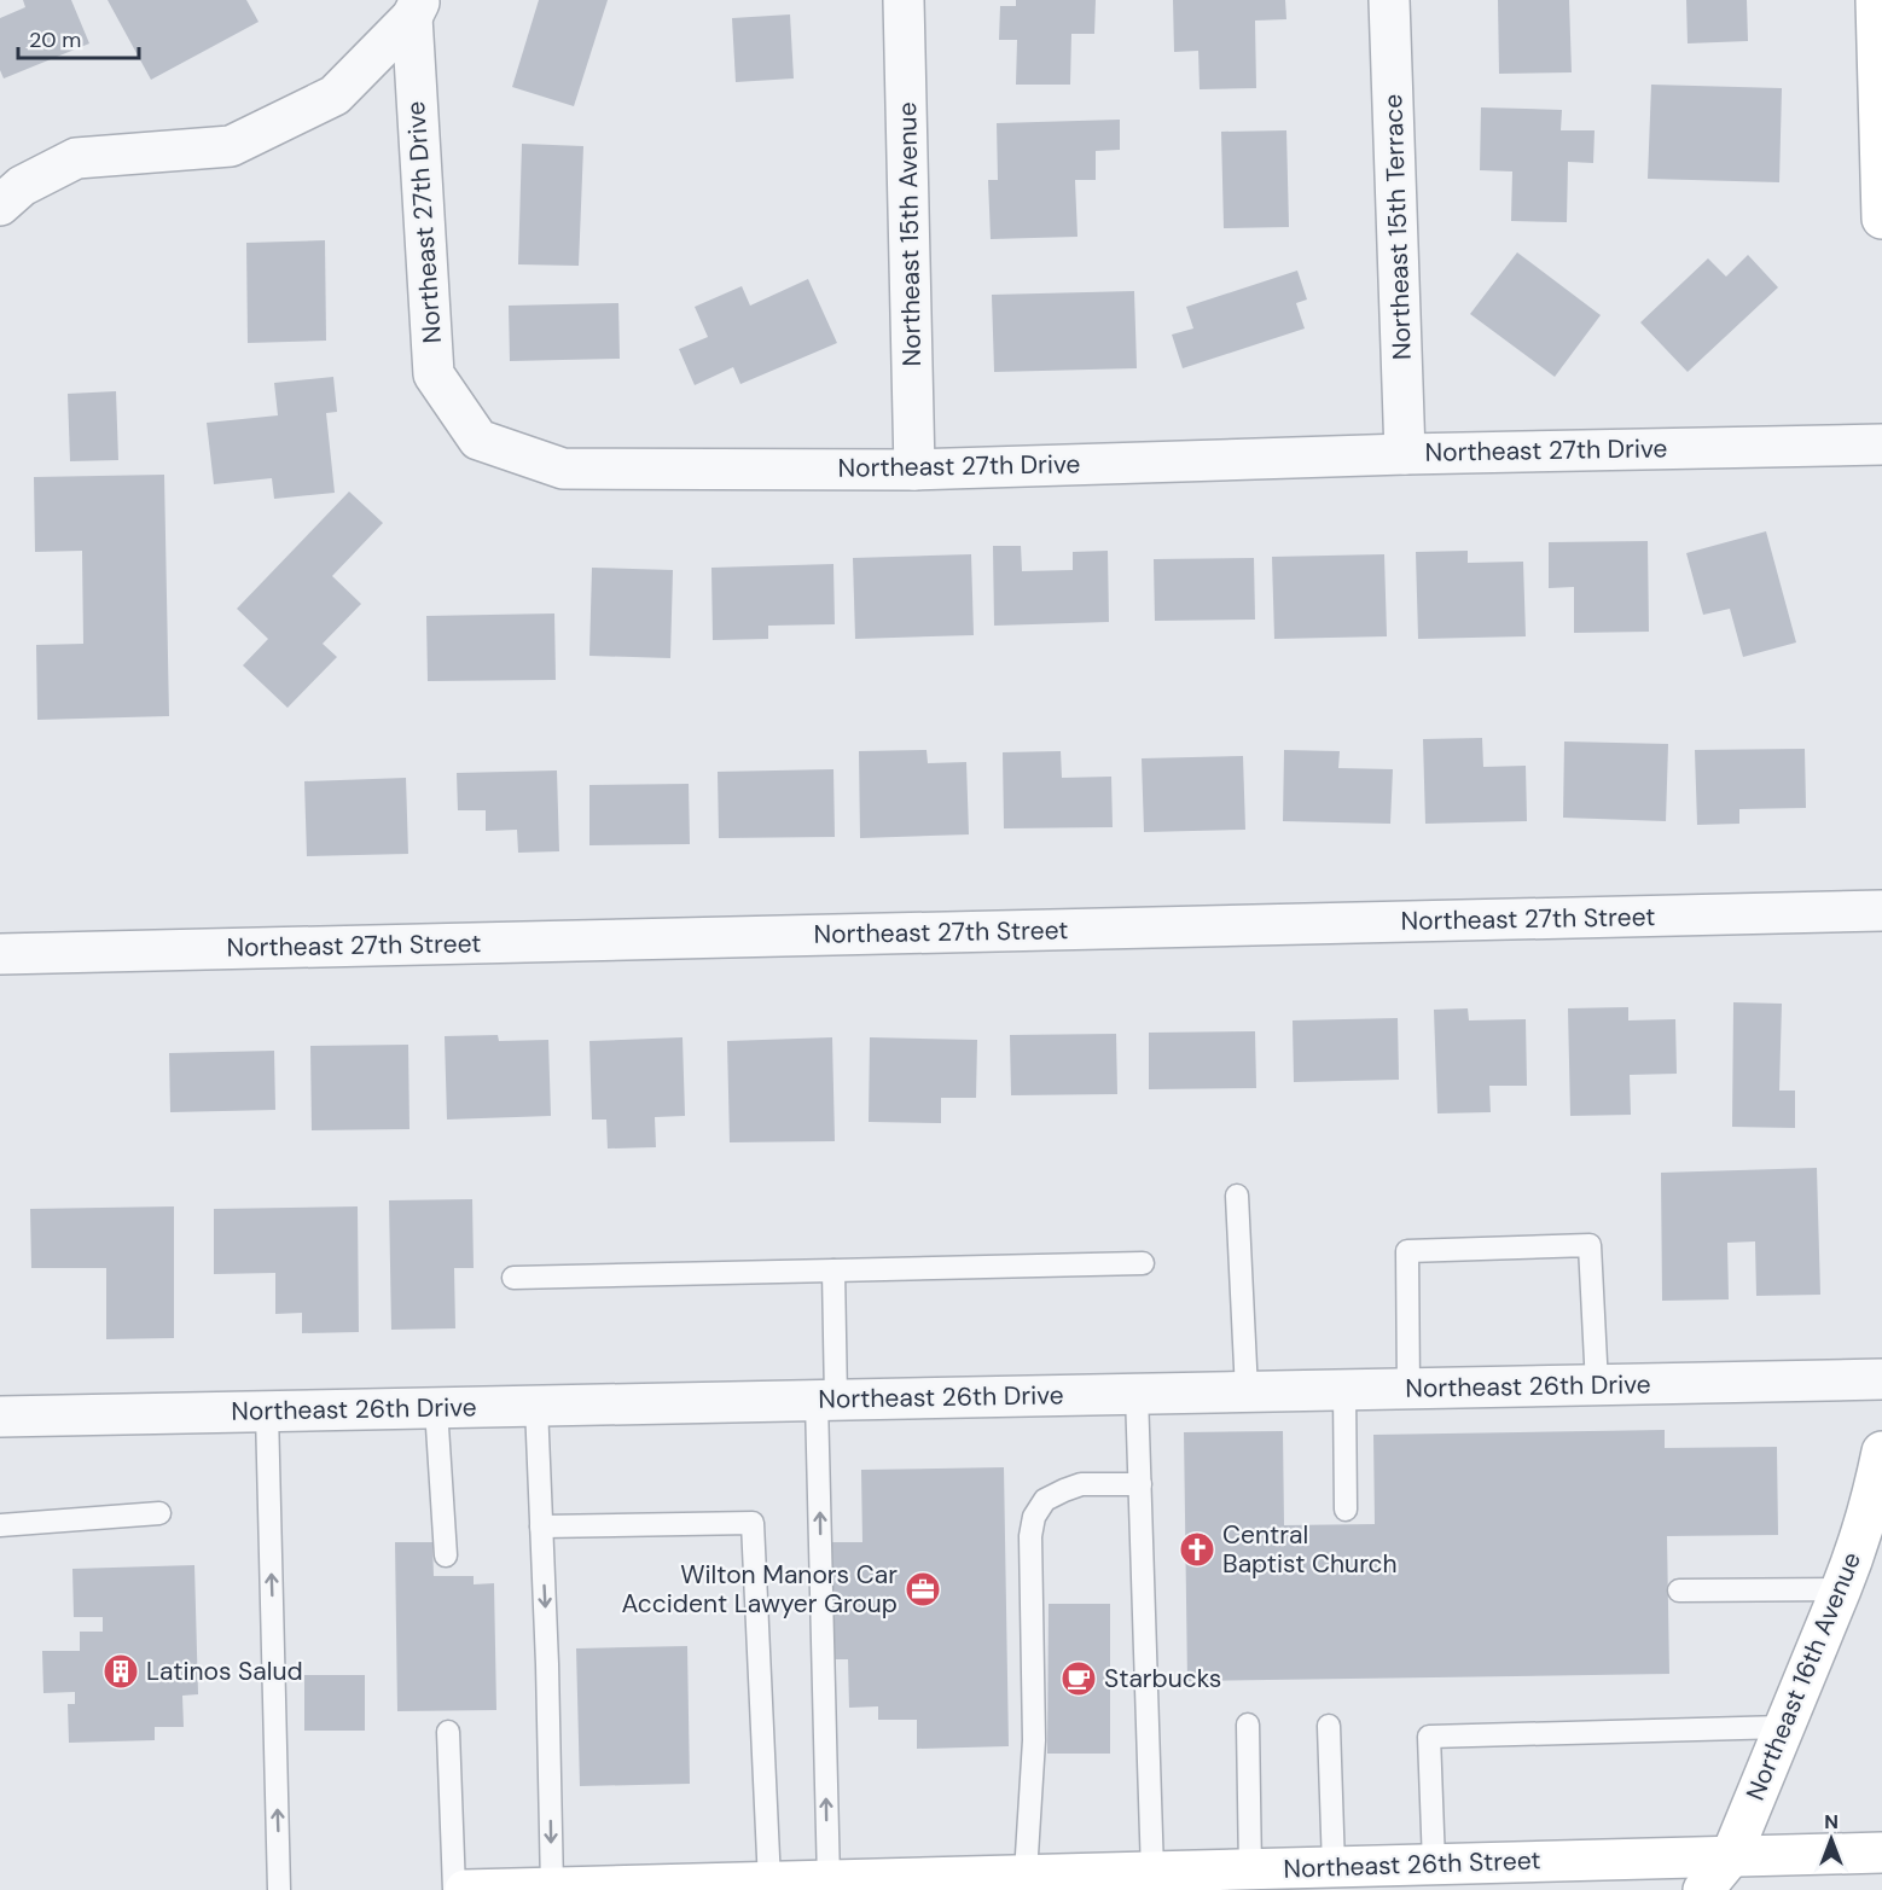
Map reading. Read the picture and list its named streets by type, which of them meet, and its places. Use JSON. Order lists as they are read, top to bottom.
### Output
{
  "streets": {
    "street": [
      "Northeast 27th Drive",
      "Northeast 15th Terrace",
      "Northeast 15th Avenue",
      "Northeast 27th Street",
      "Northeast 26th Drive",
      "Northeast 16th Avenue",
      "Northeast 26th Street"
    ]
  },
  "crossings": [
    ["Northeast 27th Drive", "Northeast 15th Terrace"],
    ["Northeast 27th Drive", "Northeast 15th Avenue"],
    ["Northeast 16th Avenue", "Northeast 26th Street"]
  ],
  "places": {
    "church": ["Central Baptist Church"],
    "office": ["Wilton Manors Car Accident Lawyer Group"],
    "building": ["Latinos Salud"],
    "cafe": ["Starbucks"]
  },
  "scale_bar": "20 m",
  "north": "top"
}
